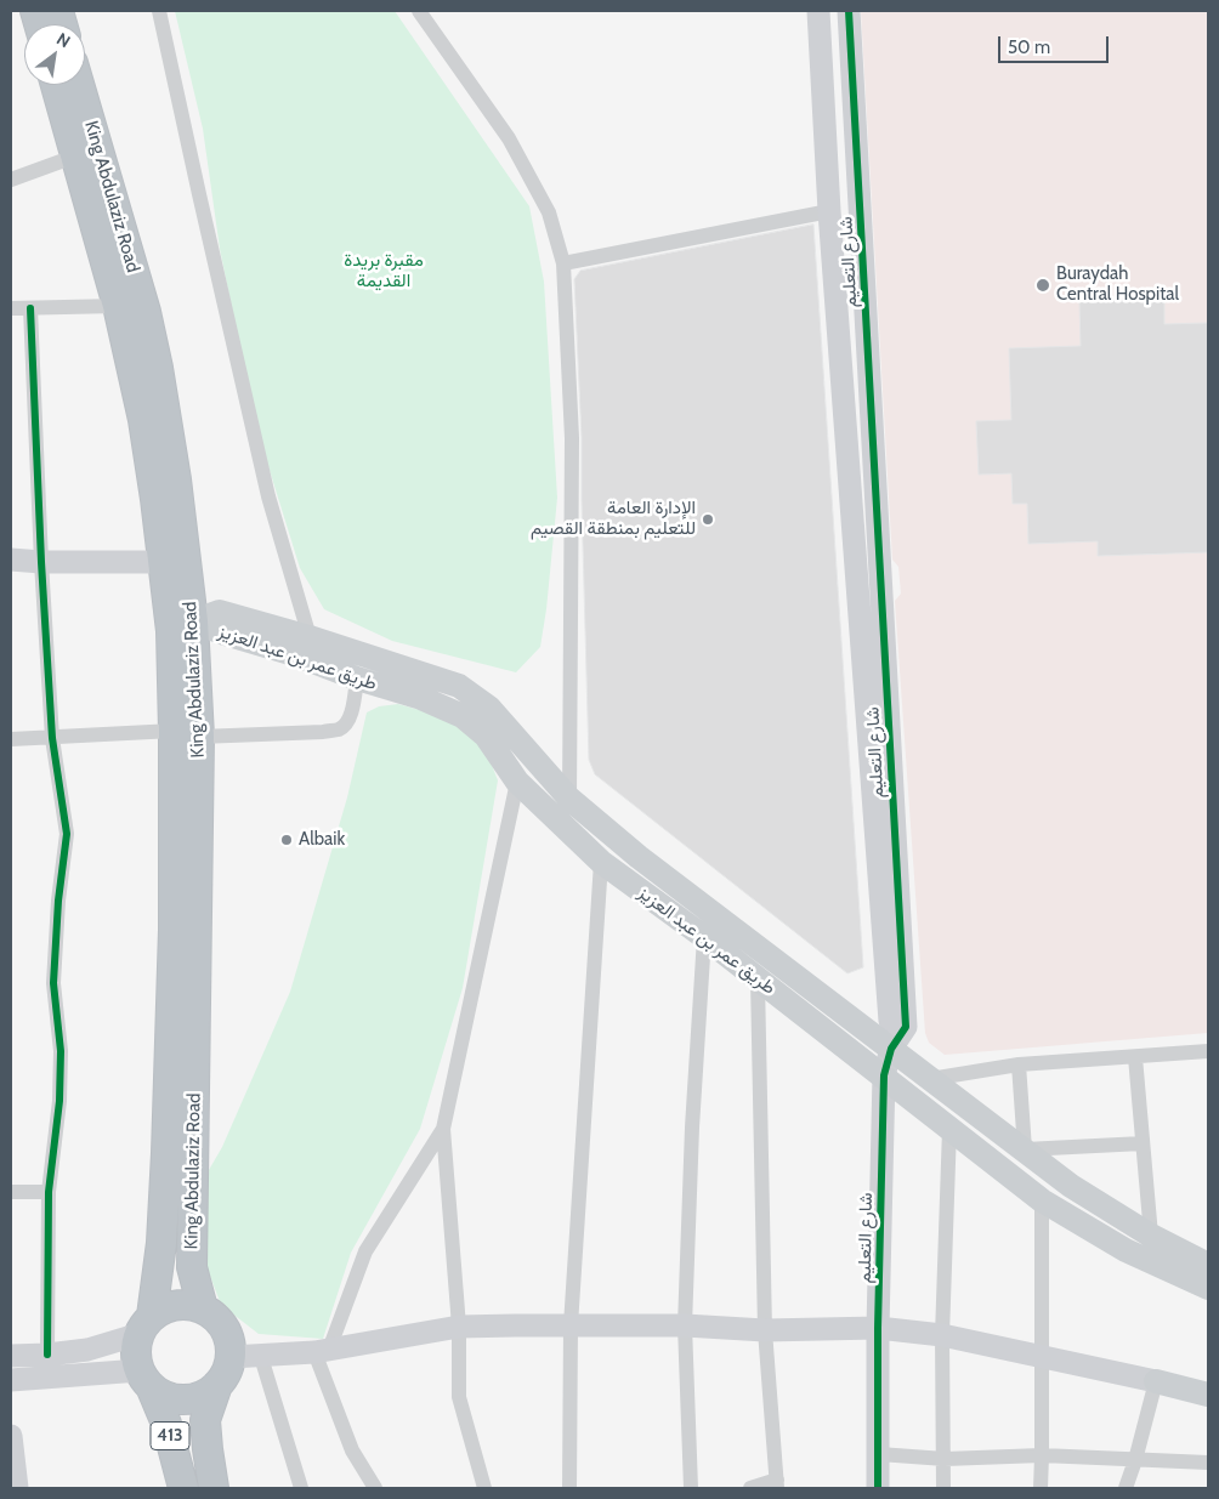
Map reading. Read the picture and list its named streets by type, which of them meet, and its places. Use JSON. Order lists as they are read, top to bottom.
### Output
{
  "streets": {
    "highway": ["King Abdulaziz Road", "413"],
    "main road": ["طريق عمر بن عبد العزيز"],
    "street": ["شارع التعليم"]
  },
  "crossings": [
    ["King Abdulaziz Road", "طريق عمر بن عبد العزيز"],
    ["King Abdulaziz Road", "413"],
    ["شارع التعليم", "طريق عمر بن عبد العزيز"]
  ],
  "parks": ["مقبرة بريدة القديمة"],
  "places": ["Buraydah Central Hospital", "الإدارة العامة للتعليم بمنطقة القصيم", "Albaik"],
  "scale_bar": "50 m",
  "north": "top right"
}
